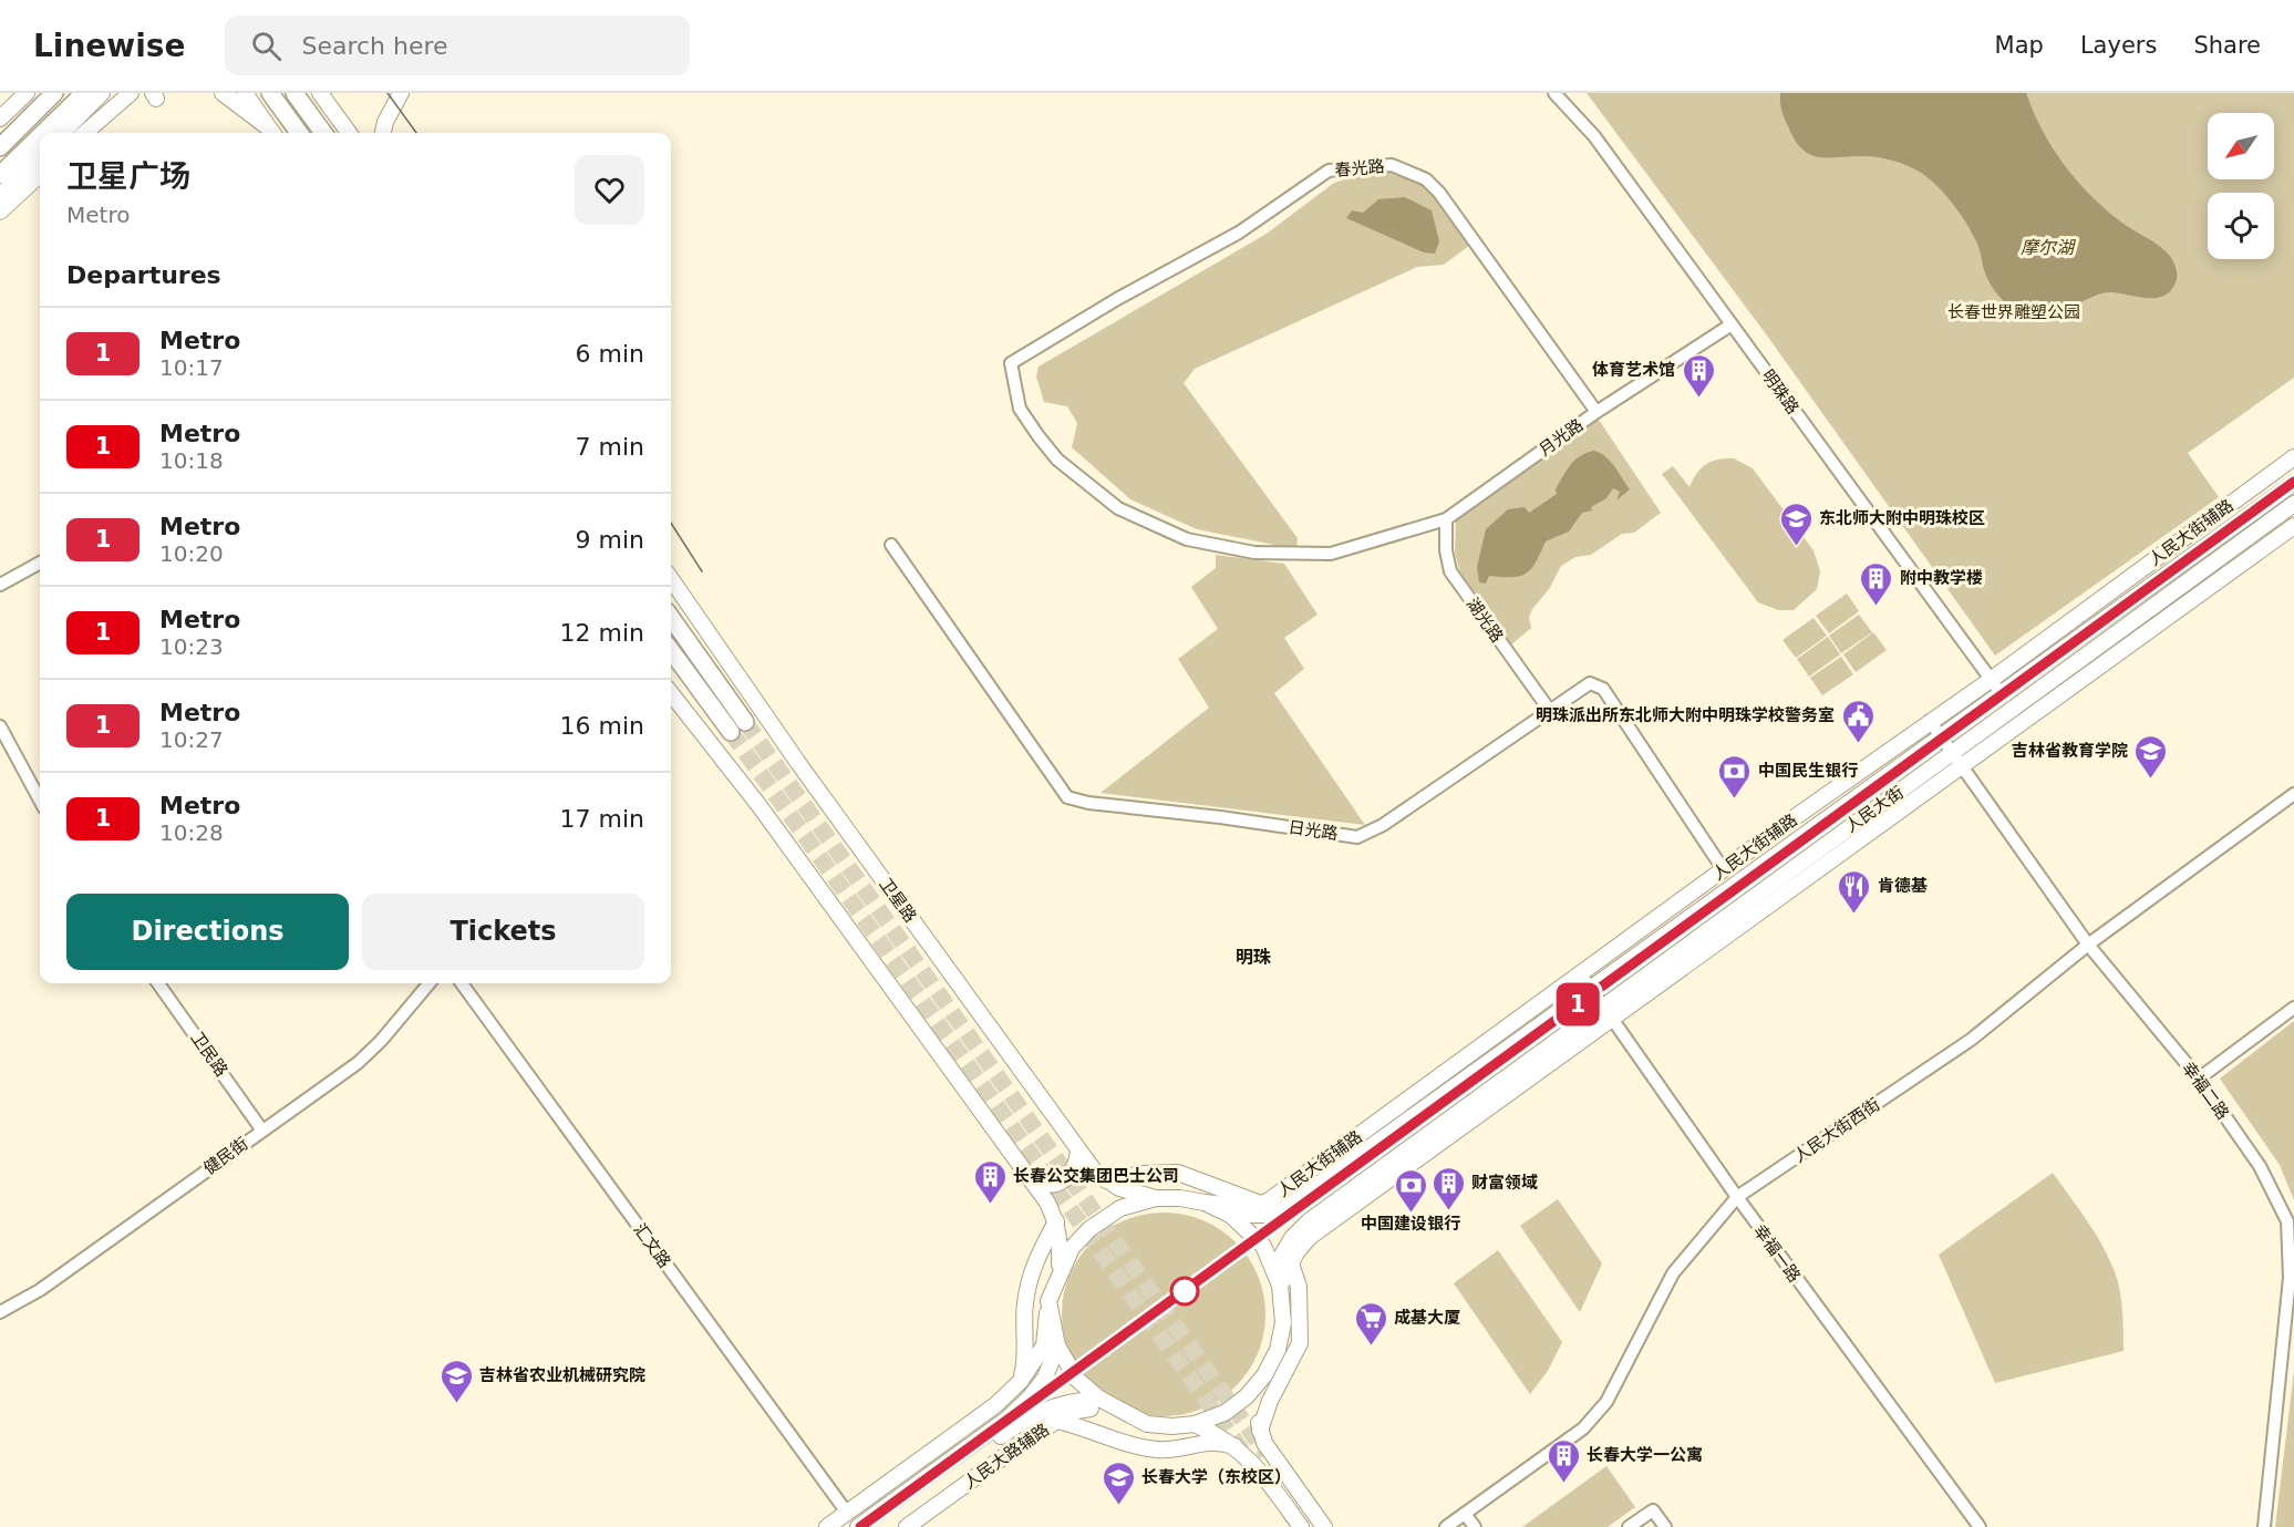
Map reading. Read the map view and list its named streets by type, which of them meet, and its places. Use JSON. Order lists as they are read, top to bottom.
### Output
{
  "streets": {
    "main road": [
      "人民大街辅路",
      "人民大街",
      "卫星路",
      "人民大路辅路"
    ],
    "street": [
      "春光路",
      "明珠路",
      "月光路",
      "湖光路",
      "日光路",
      "卫民路",
      "幸福二路",
      "人民大街西街",
      "健民街",
      "汇文路",
      "幸福一路"
    ]
  },
  "crossings": [
    ["春光路", "月光路"],
    ["春光路", "湖光路"],
    ["明珠路", "月光路"],
    ["明珠路", "人民大街辅路"],
    ["明珠路", "人民大街"],
    ["月光路", "湖光路"],
    ["人民大街辅路", "人民大街"],
    ["人民大街辅路", "日光路"],
    ["人民大街辅路", "卫星路"],
    ["人民大街辅路", "幸福二路"],
    ["人民大街辅路", "幸福一路"],
    ["人民大街辅路", "人民大路辅路"],
    ["湖光路", "日光路"],
    ["人民大街", "卫星路"],
    ["人民大街", "幸福二路"],
    ["人民大街", "幸福一路"],
    ["人民大街", "人民大路辅路"],
    ["卫星路", "人民大路辅路"],
    ["卫民路", "健民街"],
    ["幸福二路", "人民大街西街"],
    ["人民大街西街", "幸福一路"]
  ],
  "districts": ["明珠"],
  "water": ["摩尔湖"],
  "parks": ["长春世界雕塑公园"],
  "places": {
    "building": [
      "体育艺术馆",
      "附中教学楼",
      "长春公交集团巴士公司",
      "财富领域",
      "长春大学一公寓"
    ],
    "school or university": [
      "东北师大附中明珠校区",
      "吉林省教育学院",
      "吉林省农业机械研究院",
      "长春大学（东校区）"
    ],
    "public building": ["明珠派出所东北师大附中明珠学校警务室"],
    "bank": ["中国民生银行", "中国建设银行"],
    "restaurant": ["肯德基"],
    "supermarket": ["成基大厦"]
  },
  "lines": ["metro line 1"],
  "north": "bottom left",
  "page": {
    "header": "Linewise",
    "search": "Search here",
    "nav": ["Map", "Layers", "Share"],
    "on_map": "1",
    "heading": [
      ["卫星广场", "Metro"],
      "Departures"
    ],
    "list": [
      {
        "mark": "1",
        "name": "Metro",
        "note": "10:17",
        "value": "6 min"
      },
      {
        "mark": "1",
        "name": "Metro",
        "note": "10:18",
        "value": "7 min"
      },
      {
        "mark": "1",
        "name": "Metro",
        "note": "10:20",
        "value": "9 min"
      },
      {
        "mark": "1",
        "name": "Metro",
        "note": "10:23",
        "value": "12 min"
      },
      {
        "mark": "1",
        "name": "Metro",
        "note": "10:27",
        "value": "16 min"
      },
      {
        "mark": "1",
        "name": "Metro",
        "note": "10:28",
        "value": "17 min"
      }
    ],
    "buttons": ["Directions", "Tickets"]
  }
}
